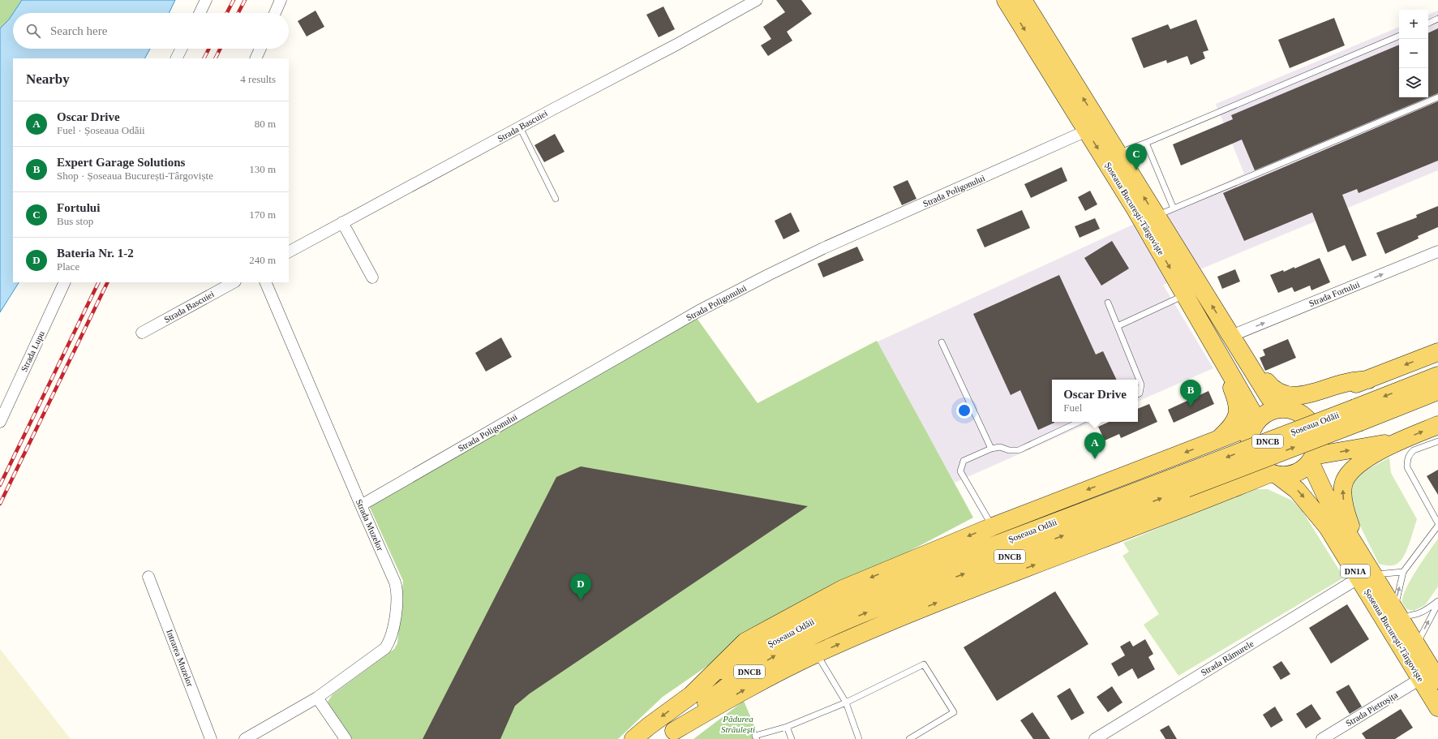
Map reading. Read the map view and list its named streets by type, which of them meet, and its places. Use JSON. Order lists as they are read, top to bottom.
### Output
{
  "streets": {
    "main road": [
      "Șoseaua București-Târgoviște",
      "Șoseaua Odăii",
      "DNCB",
      "DN1A"
    ],
    "street": [
      "Strada Bascuiei",
      "Strada Poligonului",
      "Strada Fortului",
      "Strada Lupu",
      "Strada Muzelor",
      "Intrarea Muzelor",
      "Strada Rămurele",
      "Strada Pietroșița"
    ]
  },
  "crossings": [
    ["Strada Poligonului", "Șoseaua București-Târgoviște"],
    ["Strada Poligonului", "Strada Muzelor"],
    ["Șoseaua București-Târgoviște", "Strada Fortului"],
    ["Șoseaua București-Târgoviște", "DN1A"],
    ["Șoseaua București-Târgoviște", "Strada Rămurele"],
    ["Șoseaua București-Târgoviște", "Strada Pietroșița"]
  ],
  "one_way": ["Strada Fortului"],
  "parks": ["Pădurea Străulești"],
  "page": {
    "map_buttons": ["+", "−"],
    "search": "Search here",
    "heading": ["Nearby", "4 results"],
    "list": [
      {
        "mark": "A",
        "name": "Oscar Drive",
        "note": "Fuel · Șoseaua Odăii",
        "value": "80 m"
      },
      {
        "mark": "B",
        "name": "Expert Garage Solutions",
        "note": "Shop · Șoseaua București-Târgoviște",
        "value": "130 m"
      },
      {
        "mark": "C",
        "name": "Fortului",
        "note": "Bus stop",
        "value": "170 m"
      },
      {
        "mark": "D",
        "name": "Bateria Nr. 1-2",
        "note": "Place",
        "value": "240 m"
      }
    ],
    "pins": [
      "C",
      "B",
      "A",
      "D"
    ],
    "popup": ["Oscar Drive", "Fuel"]
  }
}
